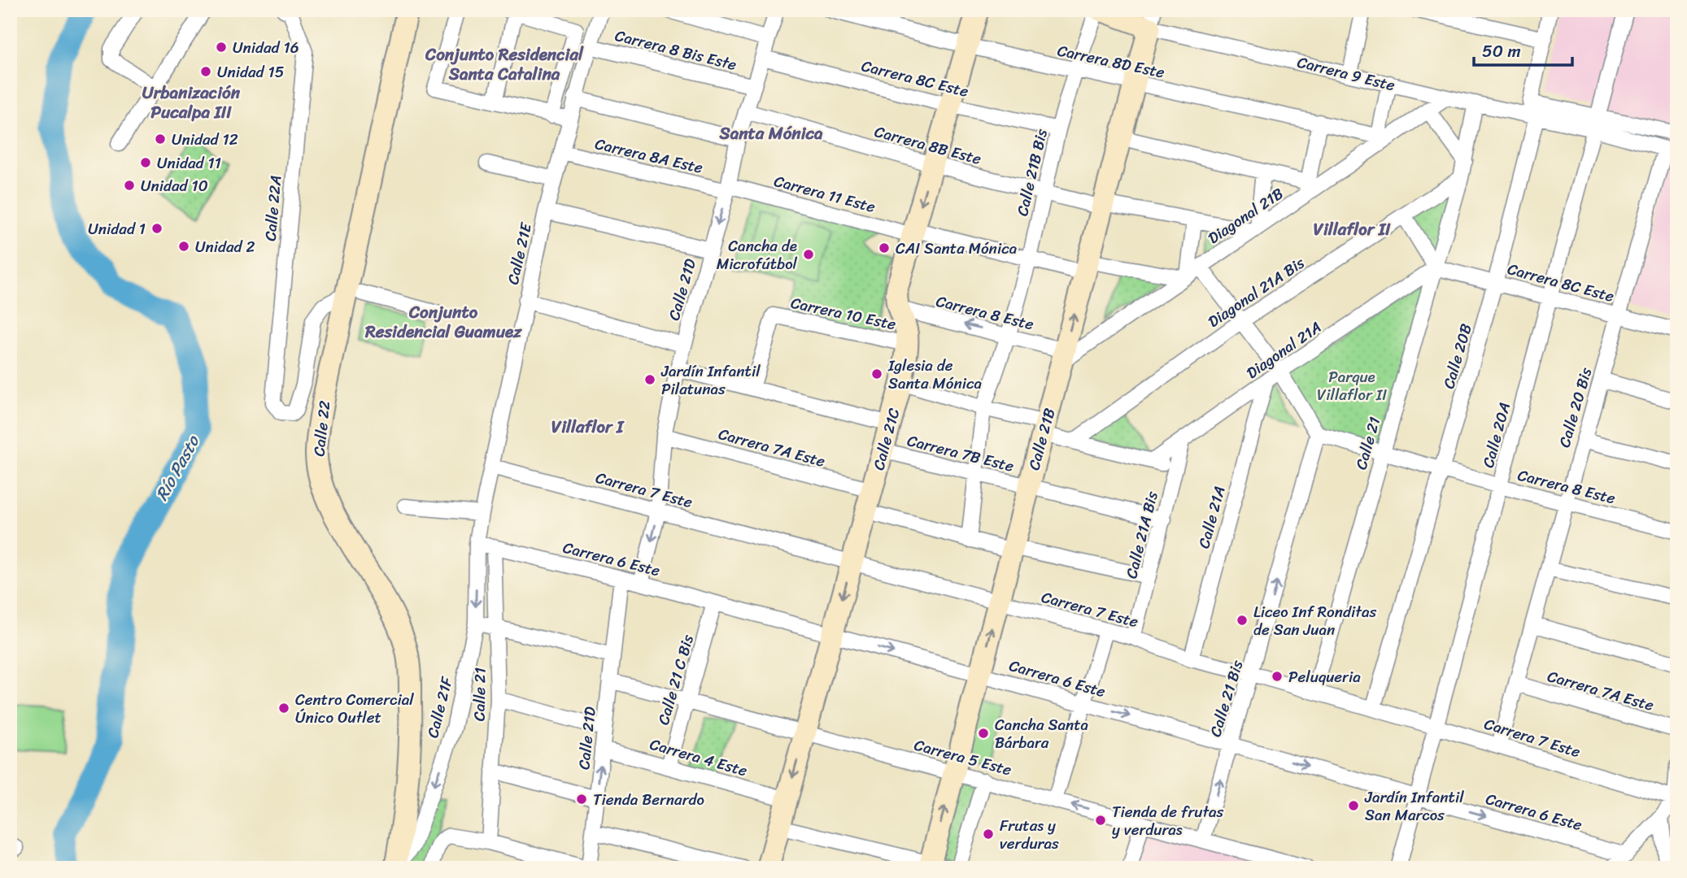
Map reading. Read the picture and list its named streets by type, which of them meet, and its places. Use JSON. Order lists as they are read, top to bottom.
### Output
{
  "streets": {
    "street": [
      "Carrera 8 Bis Este",
      "Carrera 8D Este",
      "Carrera 9 Este",
      "Carrera 8C Este",
      "Carrera 8B Este",
      "Carrera 8A Este",
      "Calle 21B Bis",
      "Carrera 11 Este",
      "Calle 22A",
      "Diagonal 21B",
      "Calle 21E",
      "Calle 21D",
      "Diagonal 21A Bis",
      "Carrera 8 Este",
      "Carrera 10 Este",
      "Diagonal 21A",
      "Calle 20B",
      "Calle 20 Bis",
      "Calle 22",
      "Calle 20A",
      "Calle 21C",
      "Calle 21B",
      "Calle 21",
      "Carrera 7A Este",
      "Carrera 7B Este",
      "Carrera 7 Este",
      "Calle 21A",
      "Calle 21A Bis",
      "Carrera 6 Este",
      "Calle 21 C Bis",
      "Calle 21 Bis",
      "Calle 21F",
      "Carrera 4 Este",
      "Carrera 5 Este"
    ]
  },
  "crossings": [
    ["Carrera 8 Bis Este", "Calle 21E"],
    ["Carrera 8 Bis Este", "Calle 21D"],
    ["Carrera 8D Este", "Calle 21B Bis"],
    ["Carrera 8D Este", "Diagonal 21B"],
    ["Carrera 8D Este", "Calle 21C"],
    ["Carrera 8D Este", "Calle 21B"],
    ["Carrera 9 Este", "Calle 21B Bis"],
    ["Carrera 9 Este", "Diagonal 21B"],
    ["Carrera 9 Este", "Calle 20B"],
    ["Carrera 9 Este", "Calle 20 Bis"],
    ["Carrera 9 Este", "Calle 20A"],
    ["Carrera 9 Este", "Calle 21B"],
    ["Carrera 9 Este", "Calle 21"],
    ["Carrera 8C Este", "Calle 21B Bis"],
    ["Carrera 8C Este", "Calle 21D"],
    ["Carrera 8C Este", "Diagonal 21A"],
    ["Carrera 8C Este", "Calle 20B"],
    ["Carrera 8C Este", "Calle 20 Bis"],
    ["Carrera 8C Este", "Calle 20A"],
    ["Carrera 8C Este", "Calle 21C"],
    ["Carrera 8C Este", "Calle 21"],
    ["Carrera 8B Este", "Calle 21B Bis"],
    ["Carrera 8B Este", "Diagonal 21B"],
    ["Carrera 8B Este", "Calle 21D"],
    ["Carrera 8B Este", "Calle 21C"],
    ["Carrera 8B Este", "Calle 21B"],
    ["Carrera 8A Este", "Carrera 11 Este"],
    ["Carrera 8A Este", "Calle 21E"],
    ["Carrera 8A Este", "Calle 21D"],
    ["Calle 21B Bis", "Carrera 8 Este"],
    ["Calle 21B Bis", "Carrera 7B Este"],
    ["Carrera 11 Este", "Calle 21D"],
    ["Carrera 11 Este", "Calle 21C"],
    ["Calle 22A", "Calle 22"],
    ["Diagonal 21B", "Carrera 8 Este"],
    ["Diagonal 21B", "Calle 21B"],
    ["Calle 21E", "Carrera 7 Este"],
    ["Calle 21E", "Carrera 6 Este"],
    ["Calle 21E", "Calle 21F"],
    ["Calle 21D", "Carrera 7A Este"],
    ["Calle 21D", "Carrera 7B Este"],
    ["Calle 21D", "Carrera 7 Este"],
    ["Calle 21D", "Carrera 6 Este"],
    ["Calle 21D", "Carrera 4 Este"],
    ["Calle 21D", "Carrera 5 Este"],
    ["Diagonal 21A Bis", "Calle 21"],
    ["Carrera 8 Este", "Calle 20B"],
    ["Carrera 8 Este", "Calle 20 Bis"],
    ["Carrera 8 Este", "Calle 20A"],
    ["Carrera 8 Este", "Calle 21C"],
    ["Carrera 8 Este", "Calle 21B"],
    ["Carrera 8 Este", "Calle 21"],
    ["Carrera 8 Este", "Calle 21 Bis"],
    ["Carrera 10 Este", "Calle 21C"],
    ["Carrera 10 Este", "Carrera 7B Este"],
    ["Diagonal 21A", "Calle 21"],
    ["Diagonal 21A", "Calle 21A"],
    ["Diagonal 21A", "Calle 21A Bis"],
    ["Calle 20B", "Carrera 7 Este"],
    ["Calle 20 Bis", "Calle 20A"],
    ["Calle 20 Bis", "Carrera 7A Este"],
    ["Calle 20 Bis", "Carrera 7 Este"],
    ["Calle 22", "Calle 21F"],
    ["Calle 20A", "Carrera 7 Este"],
    ["Calle 20A", "Carrera 6 Este"],
    ["Calle 21C", "Carrera 7A Este"],
    ["Calle 21C", "Carrera 7B Este"],
    ["Calle 21C", "Carrera 7 Este"],
    ["Calle 21C", "Carrera 6 Este"],
    ["Calle 21C", "Carrera 4 Este"],
    ["Calle 21C", "Carrera 5 Este"],
    ["Calle 21B", "Carrera 7B Este"],
    ["Calle 21B", "Carrera 7 Este"],
    ["Calle 21B", "Carrera 6 Este"],
    ["Calle 21B", "Carrera 5 Este"],
    ["Calle 21", "Carrera 7 Este"],
    ["Calle 21", "Carrera 6 Este"],
    ["Carrera 7B Este", "Calle 21A Bis"],
    ["Carrera 7 Este", "Calle 21A"],
    ["Carrera 7 Este", "Calle 21A Bis"],
    ["Carrera 7 Este", "Calle 21 Bis"],
    ["Carrera 6 Este", "Calle 21 C Bis"],
    ["Carrera 6 Este", "Calle 21 Bis"],
    ["Carrera 6 Este", "Calle 21F"],
    ["Calle 21 C Bis", "Carrera 4 Este"],
    ["Calle 21 C Bis", "Carrera 5 Este"],
    ["Calle 21 Bis", "Carrera 5 Este"]
  ],
  "one_way": ["Carrera 6 Este", "Calle 21 Bis", "Calle 21F"],
  "districts": [
    "Conjunto Residencial Santa Catalina",
    "Urbanización Pucalpa III",
    "Santa Mónica",
    "Villaflor II",
    "Conjunto Residencial Guamuez",
    "Villaflor I"
  ],
  "water": ["Río Pasto"],
  "parks": ["Parque Villaflor II"],
  "places": [
    "Unidad 16",
    "Unidad 15",
    "Unidad 12",
    "Unidad 11",
    "Unidad 10",
    "Unidad 1",
    "Unidad 2",
    "CAI Santa Mónica",
    "Cancha de Microfútbol",
    "Iglesia de Santa Mónica",
    "Jardín Infantil Pilatunas",
    "Liceo Inf Ronditas de San Juan",
    "Peluqueria",
    "Centro Comercial Único Outlet",
    "Cancha Santa Bárbara",
    "Tienda Bernardo",
    "Jardín Infantil San Marcos",
    "Tienda de frutas y verduras",
    "Frutas y verduras"
  ],
  "scale_bar": "50 m"
}
